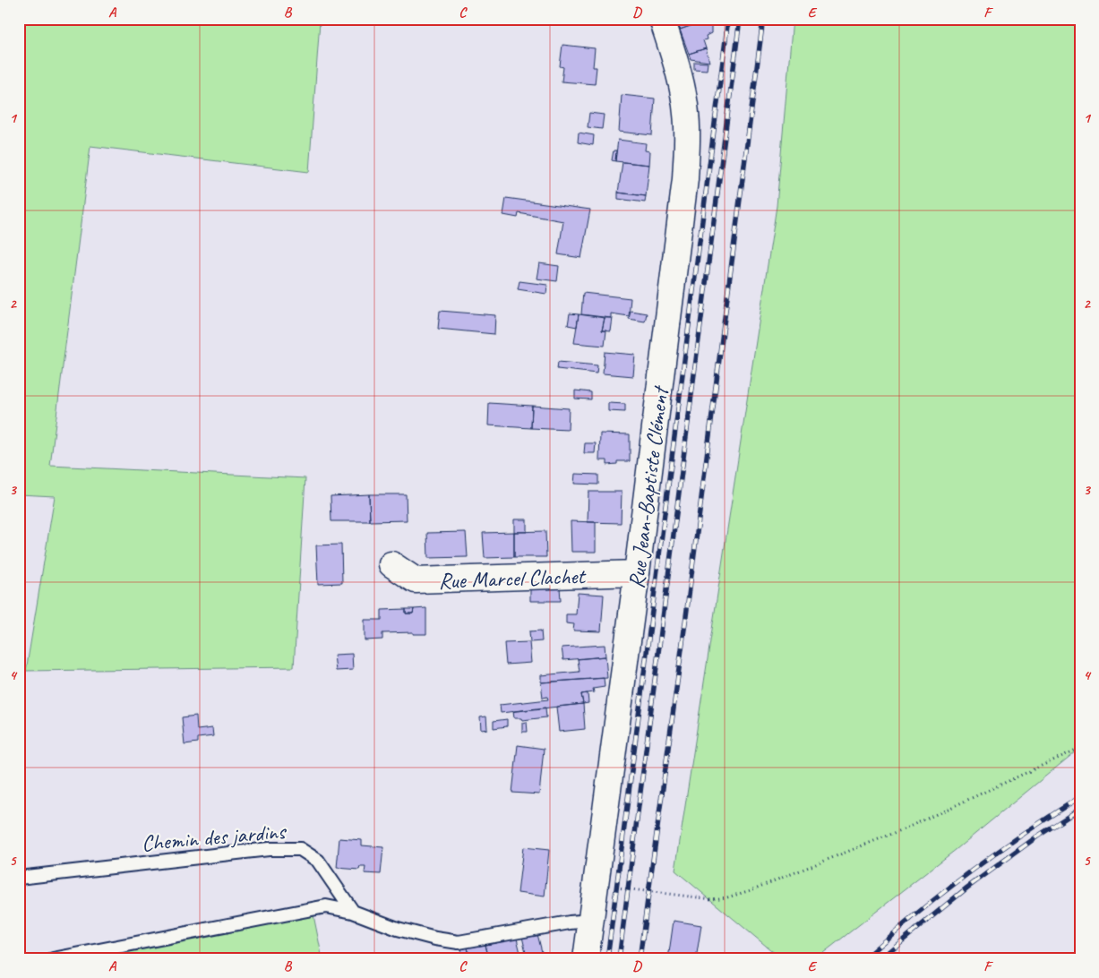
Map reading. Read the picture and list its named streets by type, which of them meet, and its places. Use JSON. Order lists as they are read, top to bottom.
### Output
{
  "streets": {
    "street": ["Rue Jean-Baptiste Clément", "Rue Marcel Clachet"],
    "lane": ["Chemin des jardins"]
  },
  "crossings": [
    ["Rue Jean-Baptiste Clément", "Rue Marcel Clachet"]
  ],
  "grid": {
    "columns": [
      "A",
      "B",
      "C",
      "D",
      "E",
      "F"
    ],
    "rows": [
      "1",
      "2",
      "3",
      "4",
      "5"
    ]
  }
}
